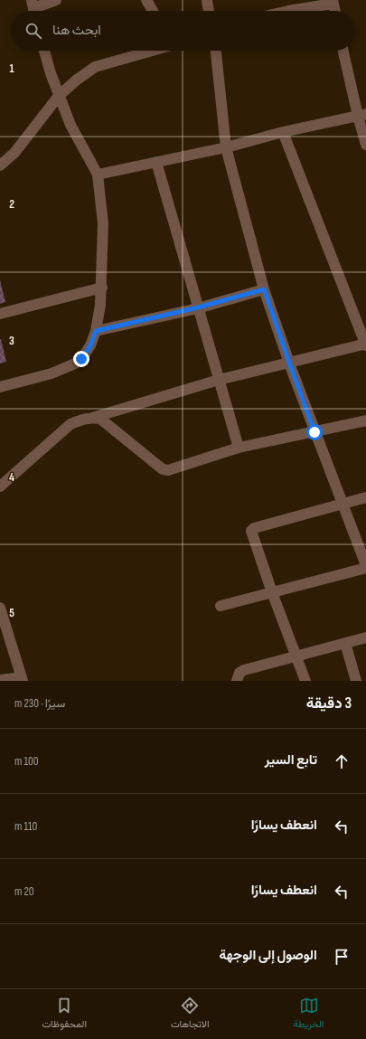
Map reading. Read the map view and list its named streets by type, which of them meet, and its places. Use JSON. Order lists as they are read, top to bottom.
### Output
{
  "page": {
    "search": "ابحث هنا",
    "heading": ["3 دقيقة", "سيرًا · 230 m"],
    "list": [
      ["تابع السير", "100 m"],
      ["انعطف يسارًا", "110 m"],
      ["انعطف يسارًا", "20 m"],
      "الوصول إلى الوجهة"
    ],
    "nav": ["الخريطة", "الاتجاهات", "المحفوظات"]
  },
  "grid": {
    "rows": [
      "1",
      "2",
      "3",
      "4",
      "5"
    ]
  }
}
